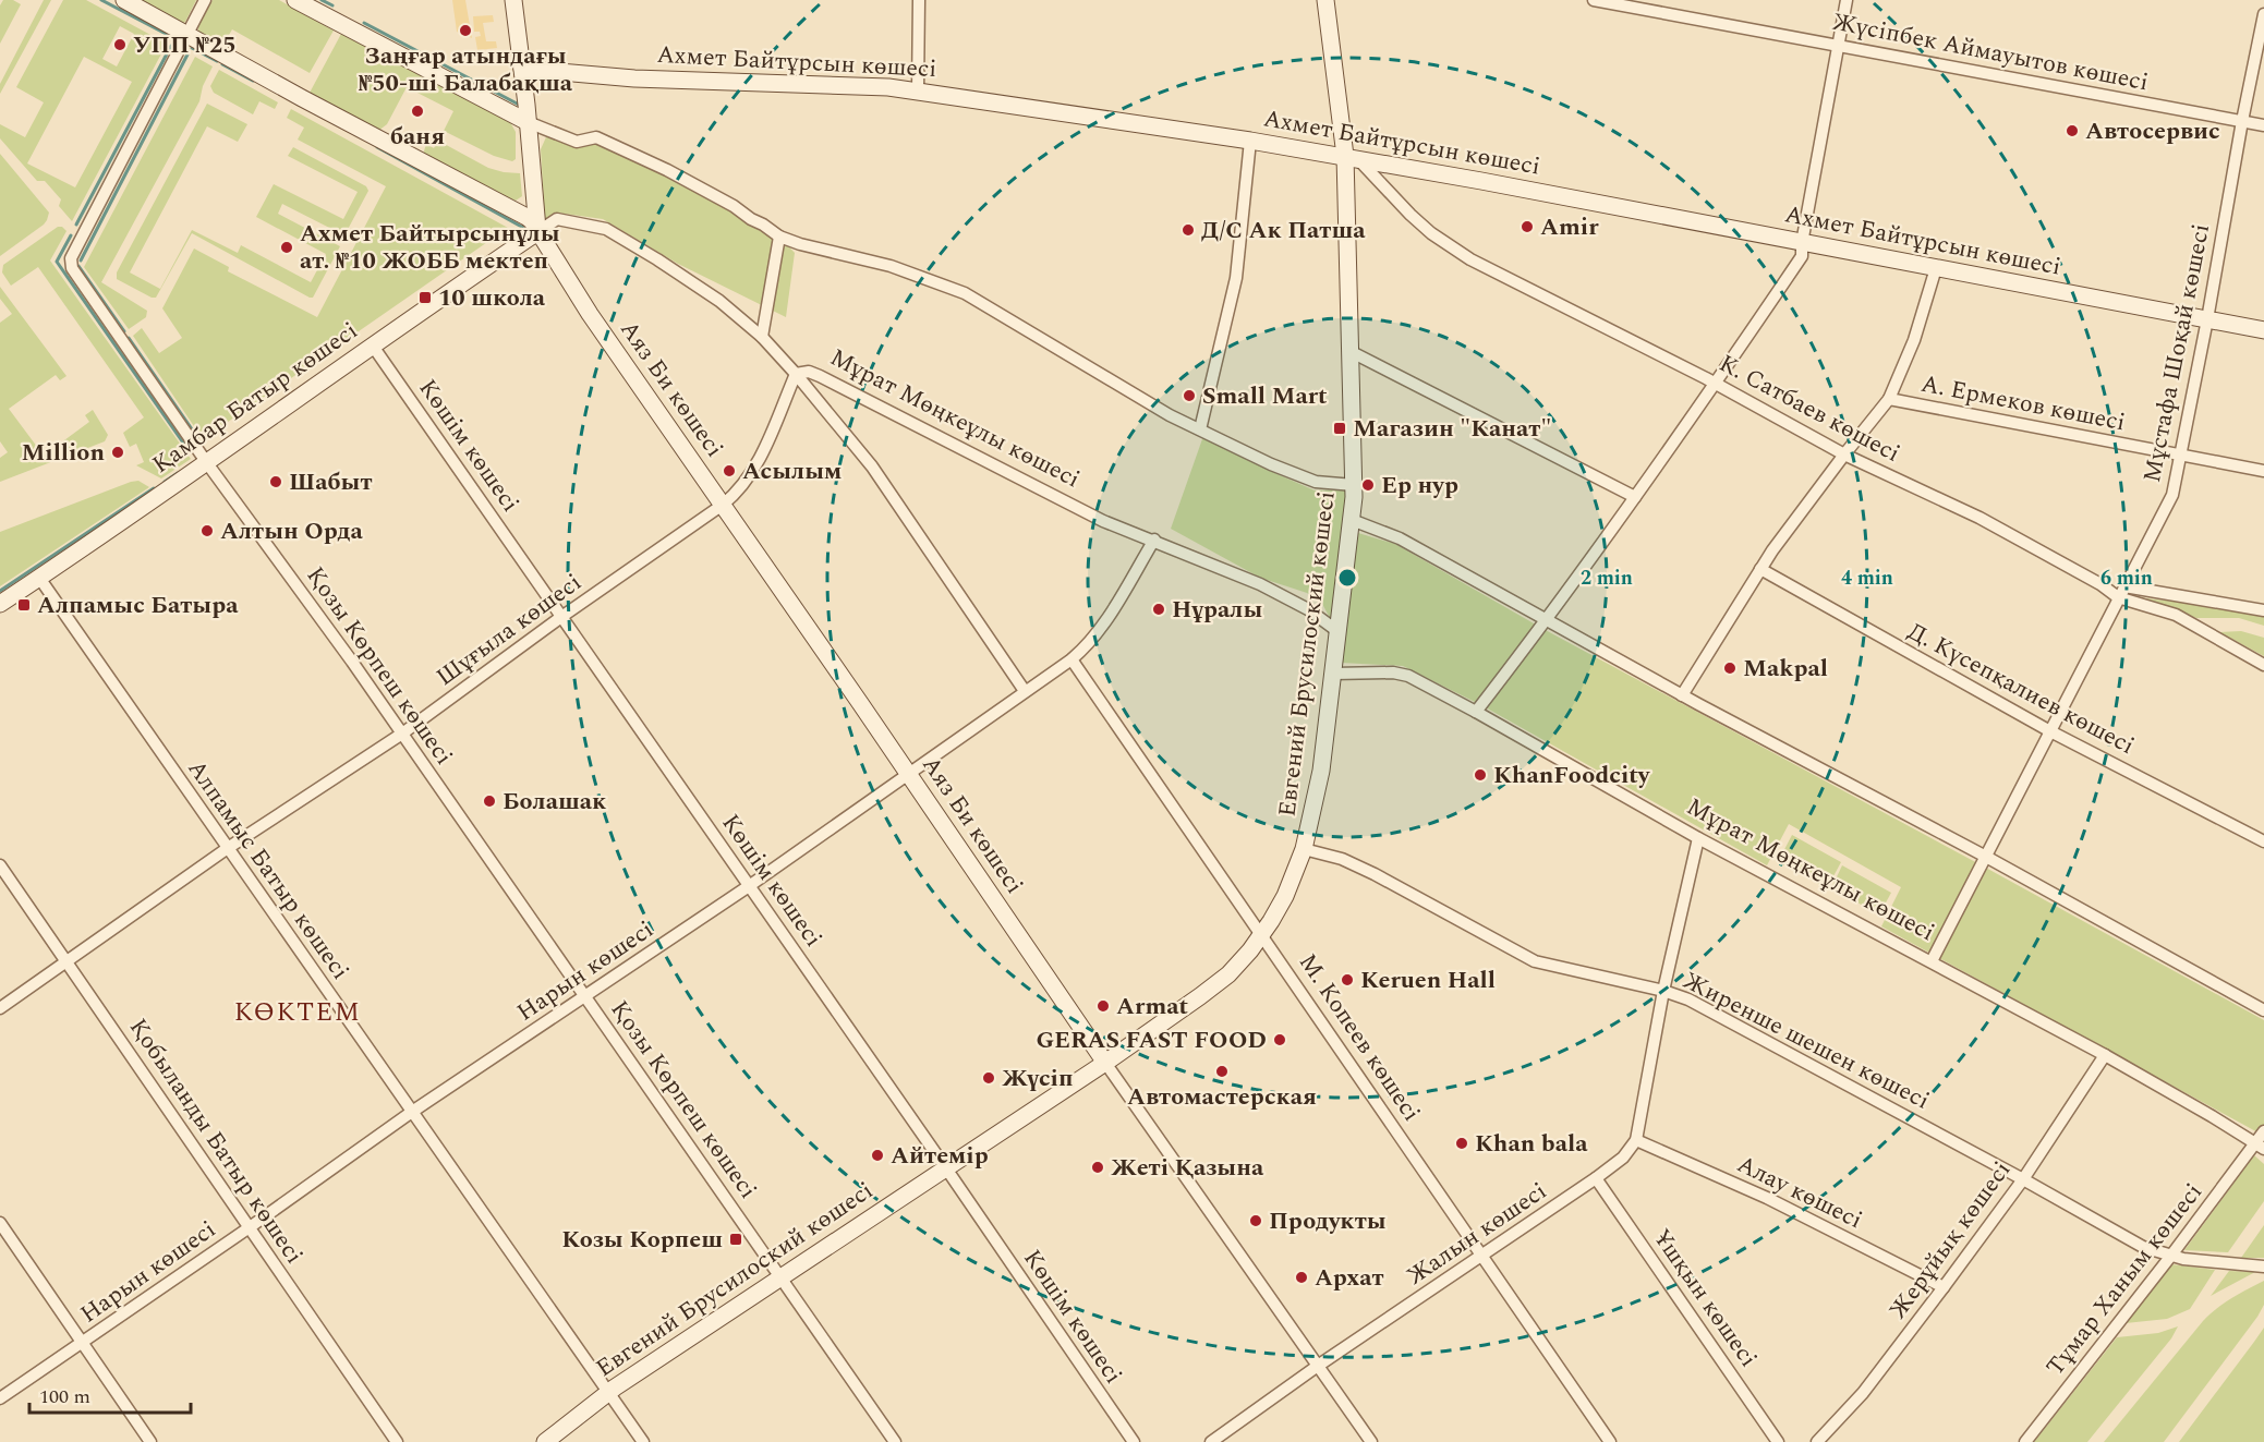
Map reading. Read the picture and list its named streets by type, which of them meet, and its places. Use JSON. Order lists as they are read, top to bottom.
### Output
{
  "streets": {
    "main road": [
      "Ахмет Байтұрсын көшесі",
      "Аяз Би көшесі",
      "Қамбар Батыр көшесі",
      "Евгений Брусилоский көшесі"
    ],
    "street": [
      "Жүсіпбек Аймауытов көшесі",
      "Мұстафа Шоқай көшесі",
      "А. Ермеков көшесі",
      "К. Сатбаев көшесі",
      "Мұрат Мөңкеұлы көшесі",
      "Көшім көшесі",
      "Шұғыла көшесі",
      "Қозы Көрпеш көшесі",
      "Д. Күсепқалиев көшесі",
      "Алпамыс Батыр көшесі",
      "Нарын көшесі",
      "М. Копеев көшесі",
      "Жиренше шешен көшесі",
      "Қобыланды Батыр көшесі",
      "Алау көшесі",
      "Жалын көшесі",
      "Жерұйық көшесі",
      "Тұмар Ханым көшесі",
      "Ұшқын көшесі"
    ]
  },
  "crossings": [
    ["Жүсіпбек Аймауытов көшесі", "Мұстафа Шоқай көшесі"],
    ["Ахмет Байтұрсын көшесі", "Мұстафа Шоқай көшесі"],
    ["Ахмет Байтұрсын көшесі", "К. Сатбаев көшесі"],
    ["Ахмет Байтұрсын көшесі", "Евгений Брусилоский көшесі"],
    ["Мұстафа Шоқай көшесі", "А. Ермеков көшесі"],
    ["Мұстафа Шоқай көшесі", "К. Сатбаев көшесі"],
    ["Мұстафа Шоқай көшесі", "Мұрат Мөңкеұлы көшесі"],
    ["Мұстафа Шоқай көшесі", "Д. Күсепқалиев көшесі"],
    ["Аяз Би көшесі", "Қамбар Батыр көшесі"],
    ["Аяз Би көшесі", "Мұрат Мөңкеұлы көшесі"],
    ["Аяз Би көшесі", "Шұғыла көшесі"],
    ["Аяз Би көшесі", "Евгений Брусилоский көшесі"],
    ["Аяз Би көшесі", "Нарын көшесі"],
    ["Аяз Би көшесі", "Жалын көшесі"],
    ["Қамбар Батыр көшесі", "Мұрат Мөңкеұлы көшесі"],
    ["Қамбар Батыр көшесі", "Көшім көшесі"],
    ["Қамбар Батыр көшесі", "Қозы Көрпеш көшесі"],
    ["Қамбар Батыр көшесі", "Алпамыс Батыр көшесі"],
    ["К. Сатбаев көшесі", "Евгений Брусилоский көшесі"],
    ["Мұрат Мөңкеұлы көшесі", "Шұғыла көшесі"],
    ["Мұрат Мөңкеұлы көшесі", "Евгений Брусилоский көшесі"],
    ["Мұрат Мөңкеұлы көшесі", "Нарын көшесі"],
    ["Мұрат Мөңкеұлы көшесі", "Жерұйық көшесі"],
    ["Мұрат Мөңкеұлы көшесі", "Тұмар Ханым көшесі"],
    ["Көшім көшесі", "Шұғыла көшесі"],
    ["Көшім көшесі", "Евгений Брусилоский көшесі"],
    ["Көшім көшесі", "Нарын көшесі"],
    ["Шұғыла көшесі", "Қозы Көрпеш көшесі"],
    ["Шұғыла көшесі", "Алпамыс Батыр көшесі"],
    ["Шұғыла көшесі", "Қобыланды Батыр көшесі"],
    ["Евгений Брусилоский көшесі", "Қозы Көрпеш көшесі"],
    ["Евгений Брусилоский көшесі", "Алпамыс Батыр көшесі"],
    ["Евгений Брусилоский көшесі", "М. Копеев көшесі"],
    ["Евгений Брусилоский көшесі", "Жиренше шешен көшесі"],
    ["Қозы Көрпеш көшесі", "Нарын көшесі"],
    ["Алпамыс Батыр көшесі", "Нарын көшесі"],
    ["Нарын көшесі", "М. Копеев көшесі"],
    ["Нарын көшесі", "Қобыланды Батыр көшесі"],
    ["М. Копеев көшесі", "Жалын көшесі"],
    ["Жиренше шешен көшесі", "Жерұйық көшесі"],
    ["Жиренше шешен көшесі", "Тұмар Ханым көшесі"],
    ["Алау көшесі", "Жалын көшесі"],
    ["Алау көшесі", "Жерұйық көшесі"],
    ["Жалын көшесі", "Ұшқын көшесі"]
  ],
  "districts": ["КӨКТЕМ"],
  "places": {
    "other": [
      "Заңғар атындағы №50-ші Балабақша",
      "УПП №25",
      "баня",
      "Автосервис",
      "Amir",
      "Д/С Ак Патша",
      "Ахмет Байтырсынұлы ат. №10 ЖОББ мектеп",
      "Small Mart",
      "Million",
      "Асылым",
      "Шабыт",
      "Ер нур",
      "Алтын Орда",
      "Нұралы",
      "Makpal",
      "KhanFoodcity",
      "Болашак",
      "Keruen Hall",
      "Armat",
      "GERAS FAST FOOD",
      "Автомастерская",
      "Жүсіп",
      "Khan bala",
      "Айтемір",
      "Жеті Қазына",
      "Продукты",
      "Архат"
    ],
    "transit": [
      "10 школа",
      "Магазин \"Канат\"",
      "Алпамыс Батыра",
      "Козы Корпеш"
    ]
  },
  "scale_bar": "100 m",
  "rings": ["2 min", "4 min", "6 min"]
}
